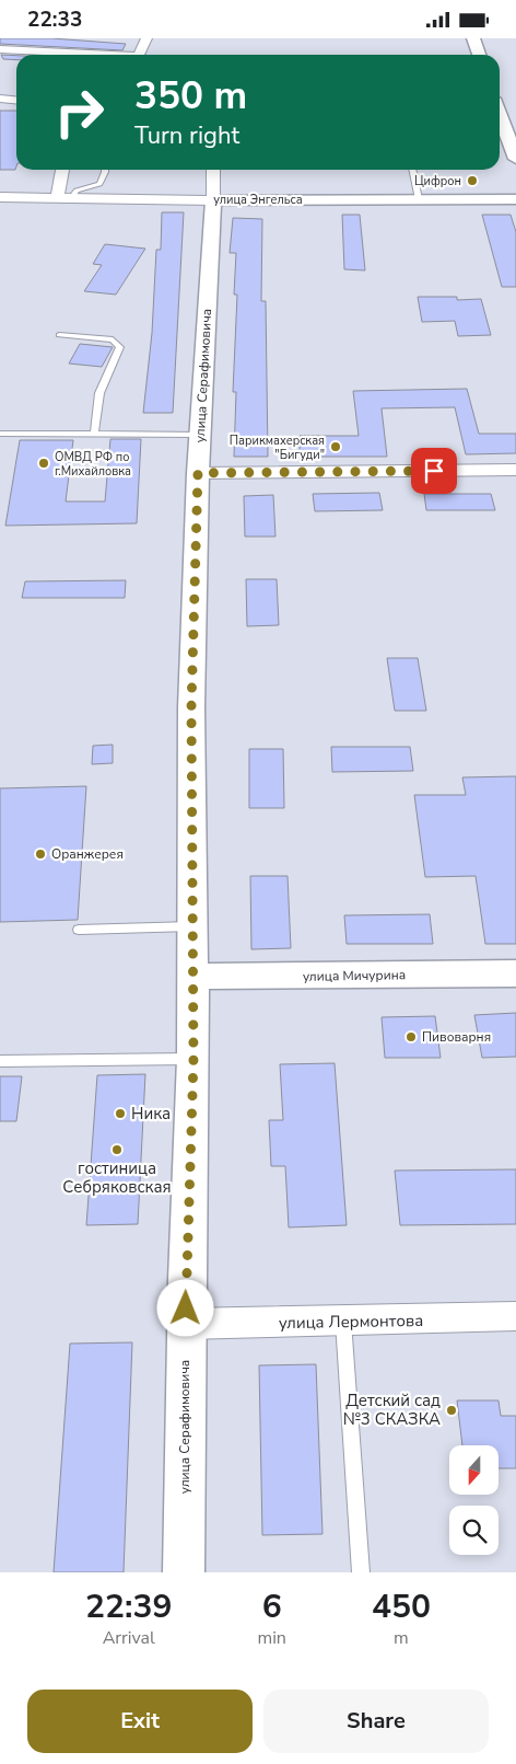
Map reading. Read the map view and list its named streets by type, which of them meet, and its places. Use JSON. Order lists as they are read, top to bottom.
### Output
{
  "streets": {
    "street": [
      "улица Энгельса",
      "улица Серафимовича",
      "улица Мичурина",
      "улица Лермонтова"
    ]
  },
  "crossings": [
    ["улица Энгельса", "улица Серафимовича"],
    ["улица Серафимовича", "улица Мичурина"],
    ["улица Серафимовича", "улица Лермонтова"]
  ],
  "places": [
    "Цифрон",
    "Парикмахерская \"Бигуди\"",
    "ОМВД РФ по г.Михайловка",
    "Оранжерея",
    "Пивоварня",
    "Ника",
    "гостиница Себряковская",
    "Детский сад №3 СКАЗКА"
  ],
  "north": "bottom",
  "page": {
    "status": "22:33",
    "turn": ["350 m", "Turn right"],
    "eta": [
      "22:39",
      "Arrival",
      "6",
      "min",
      "450",
      "m"
    ],
    "buttons": ["Exit", "Share"]
  }
}
